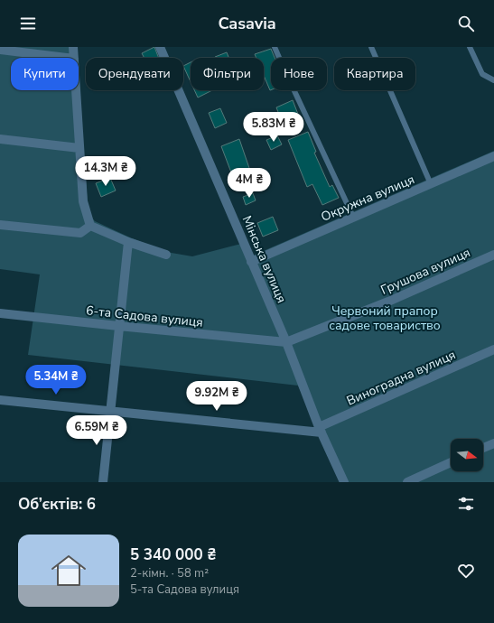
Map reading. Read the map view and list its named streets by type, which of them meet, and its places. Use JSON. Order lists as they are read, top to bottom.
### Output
{
  "streets": {
    "street": [
      "Окружна вулиця",
      "Мінська вулиця",
      "Грушова вулиця",
      "6-та Садова вулиця",
      "Виноградна вулиця"
    ]
  },
  "crossings": [
    ["Окружна вулиця", "Мінська вулиця"],
    ["Мінська вулиця", "Грушова вулиця"],
    ["Мінська вулиця", "6-та Садова вулиця"],
    ["Мінська вулиця", "Виноградна вулиця"],
    ["Грушова вулиця", "6-та Садова вулиця"]
  ],
  "parks": ["Червоний прапор садове товариство"],
  "north": "right",
  "page": {
    "header": "Casavia",
    "chip": [
      "Купити",
      "Орендувати",
      "Фільтри",
      "Нове",
      "Квартира"
    ],
    "price": [
      "5.83M ₴",
      "14.3M ₴",
      "4M ₴",
      "5.34M ₴",
      "9.92M ₴",
      "6.59M ₴"
    ],
    "heading": "Об’єктів: 6",
    "list": [
      {
        "name": "5 340 000 ₴",
        "note": "2-кімн. · 58 m² · 5-та Садова вулиця"
      }
    ]
  }
}
